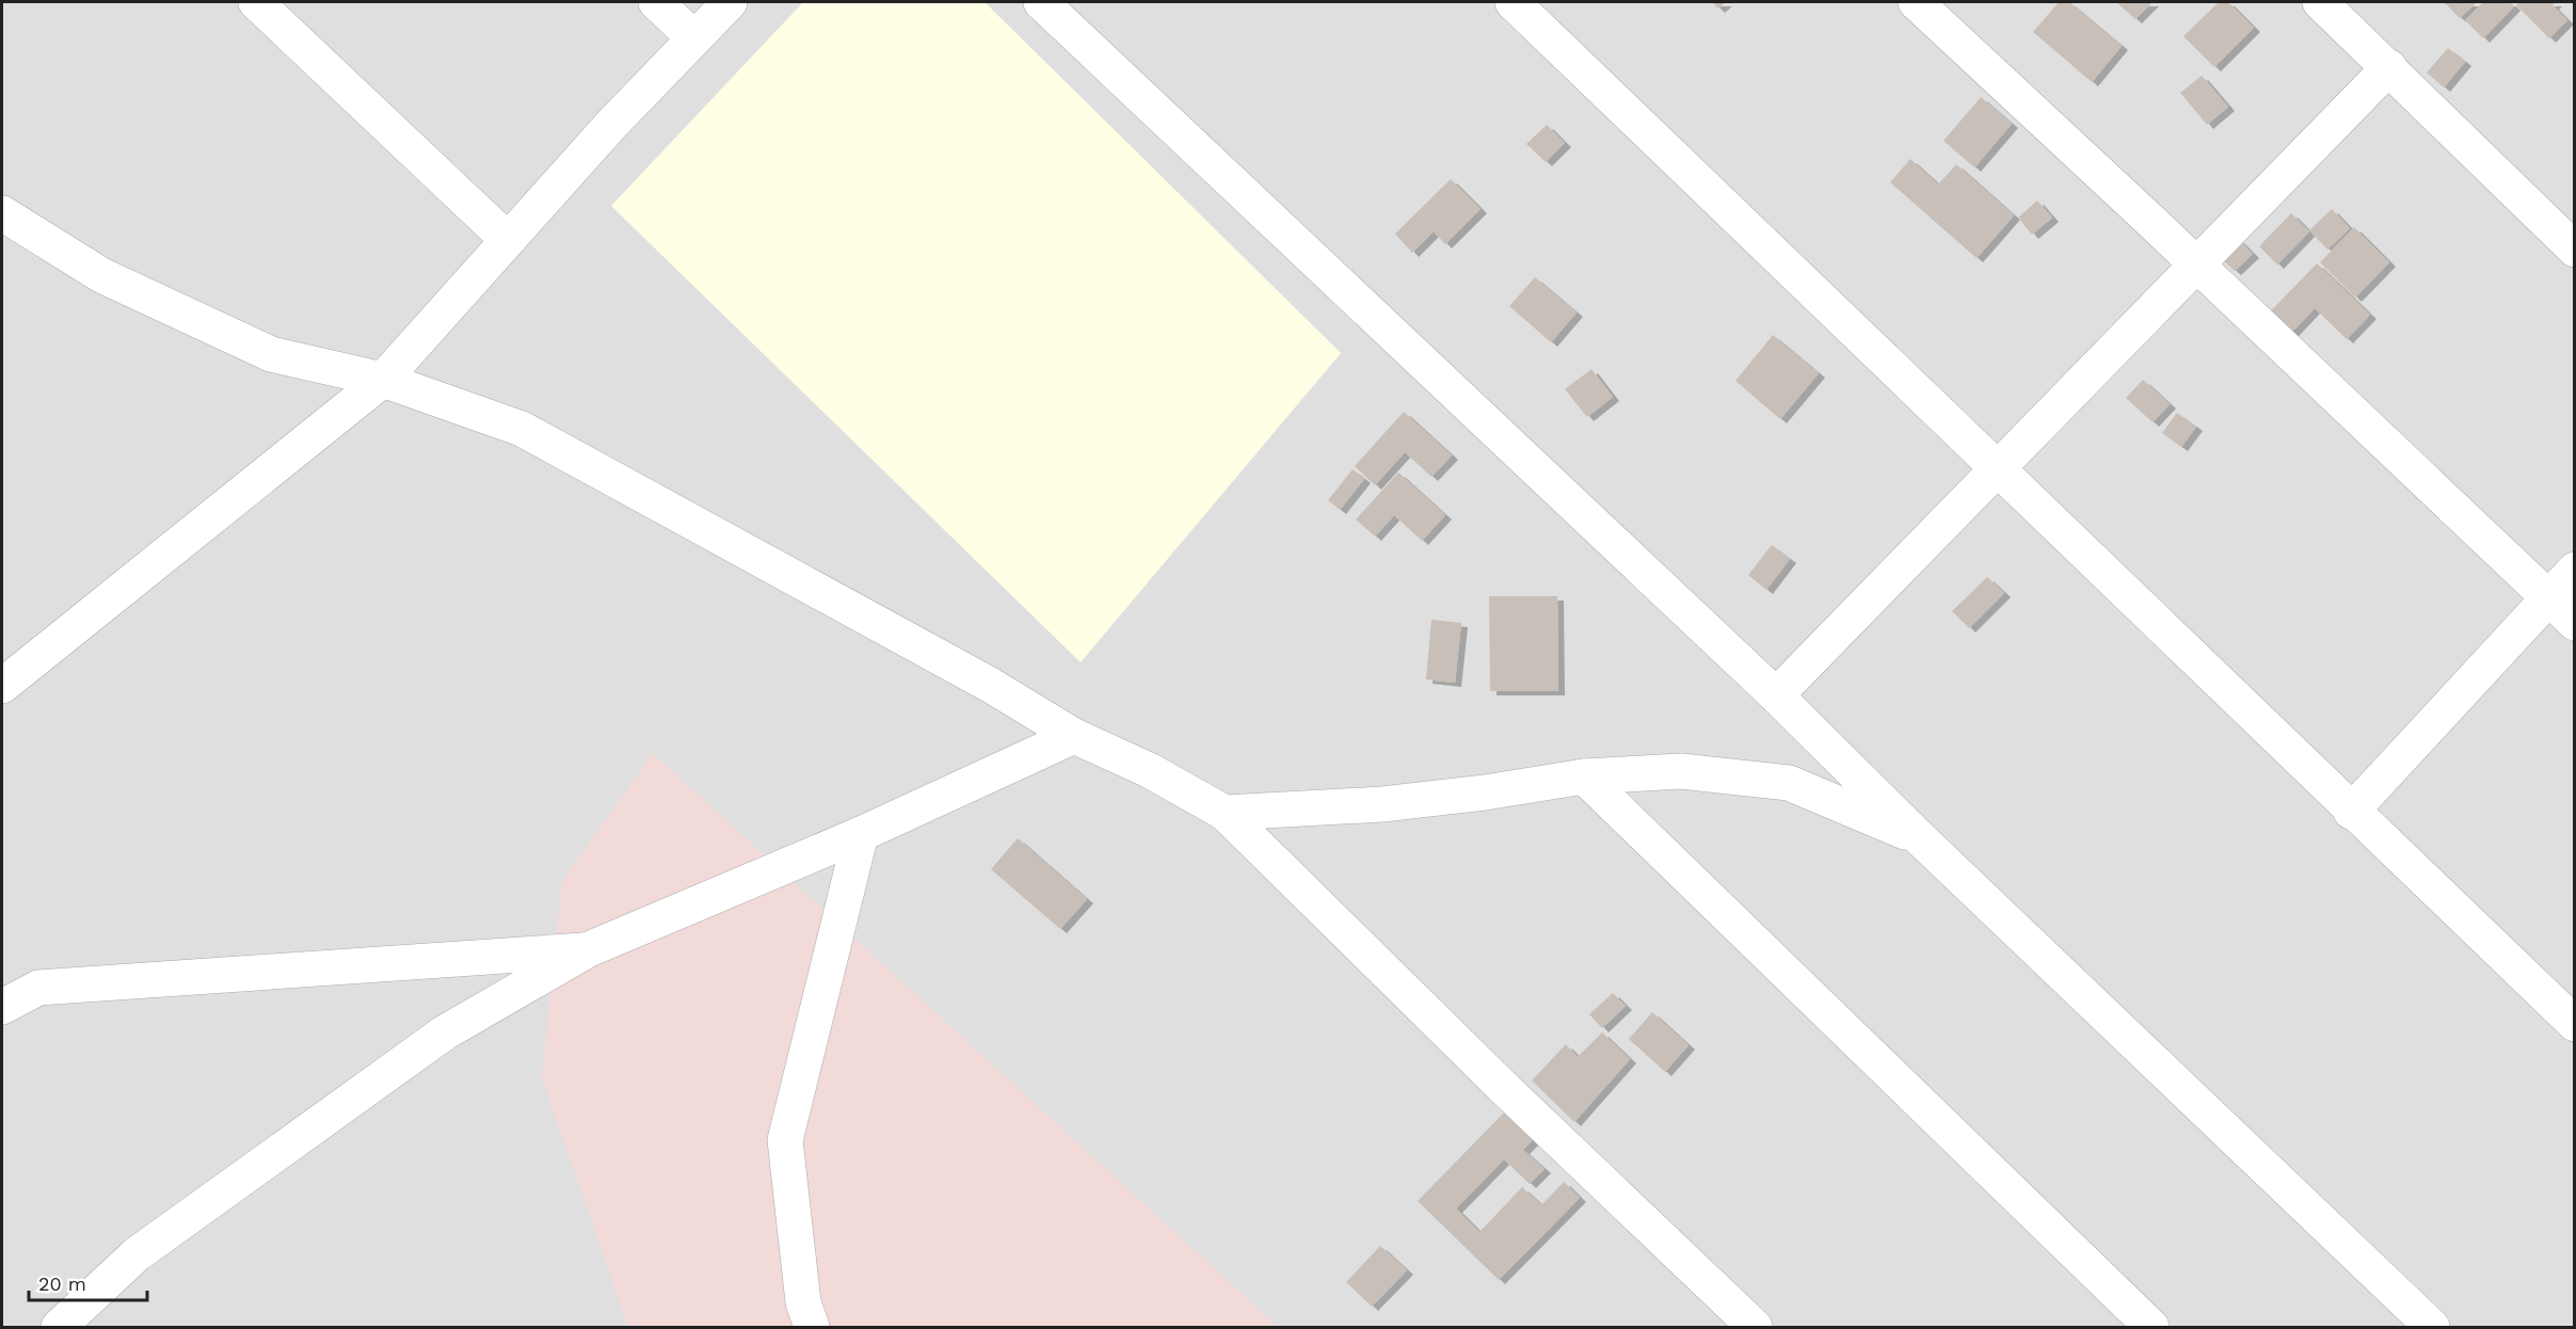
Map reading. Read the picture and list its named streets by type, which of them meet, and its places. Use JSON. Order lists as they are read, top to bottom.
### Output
{
  "scale_bar": "20 m"
}
